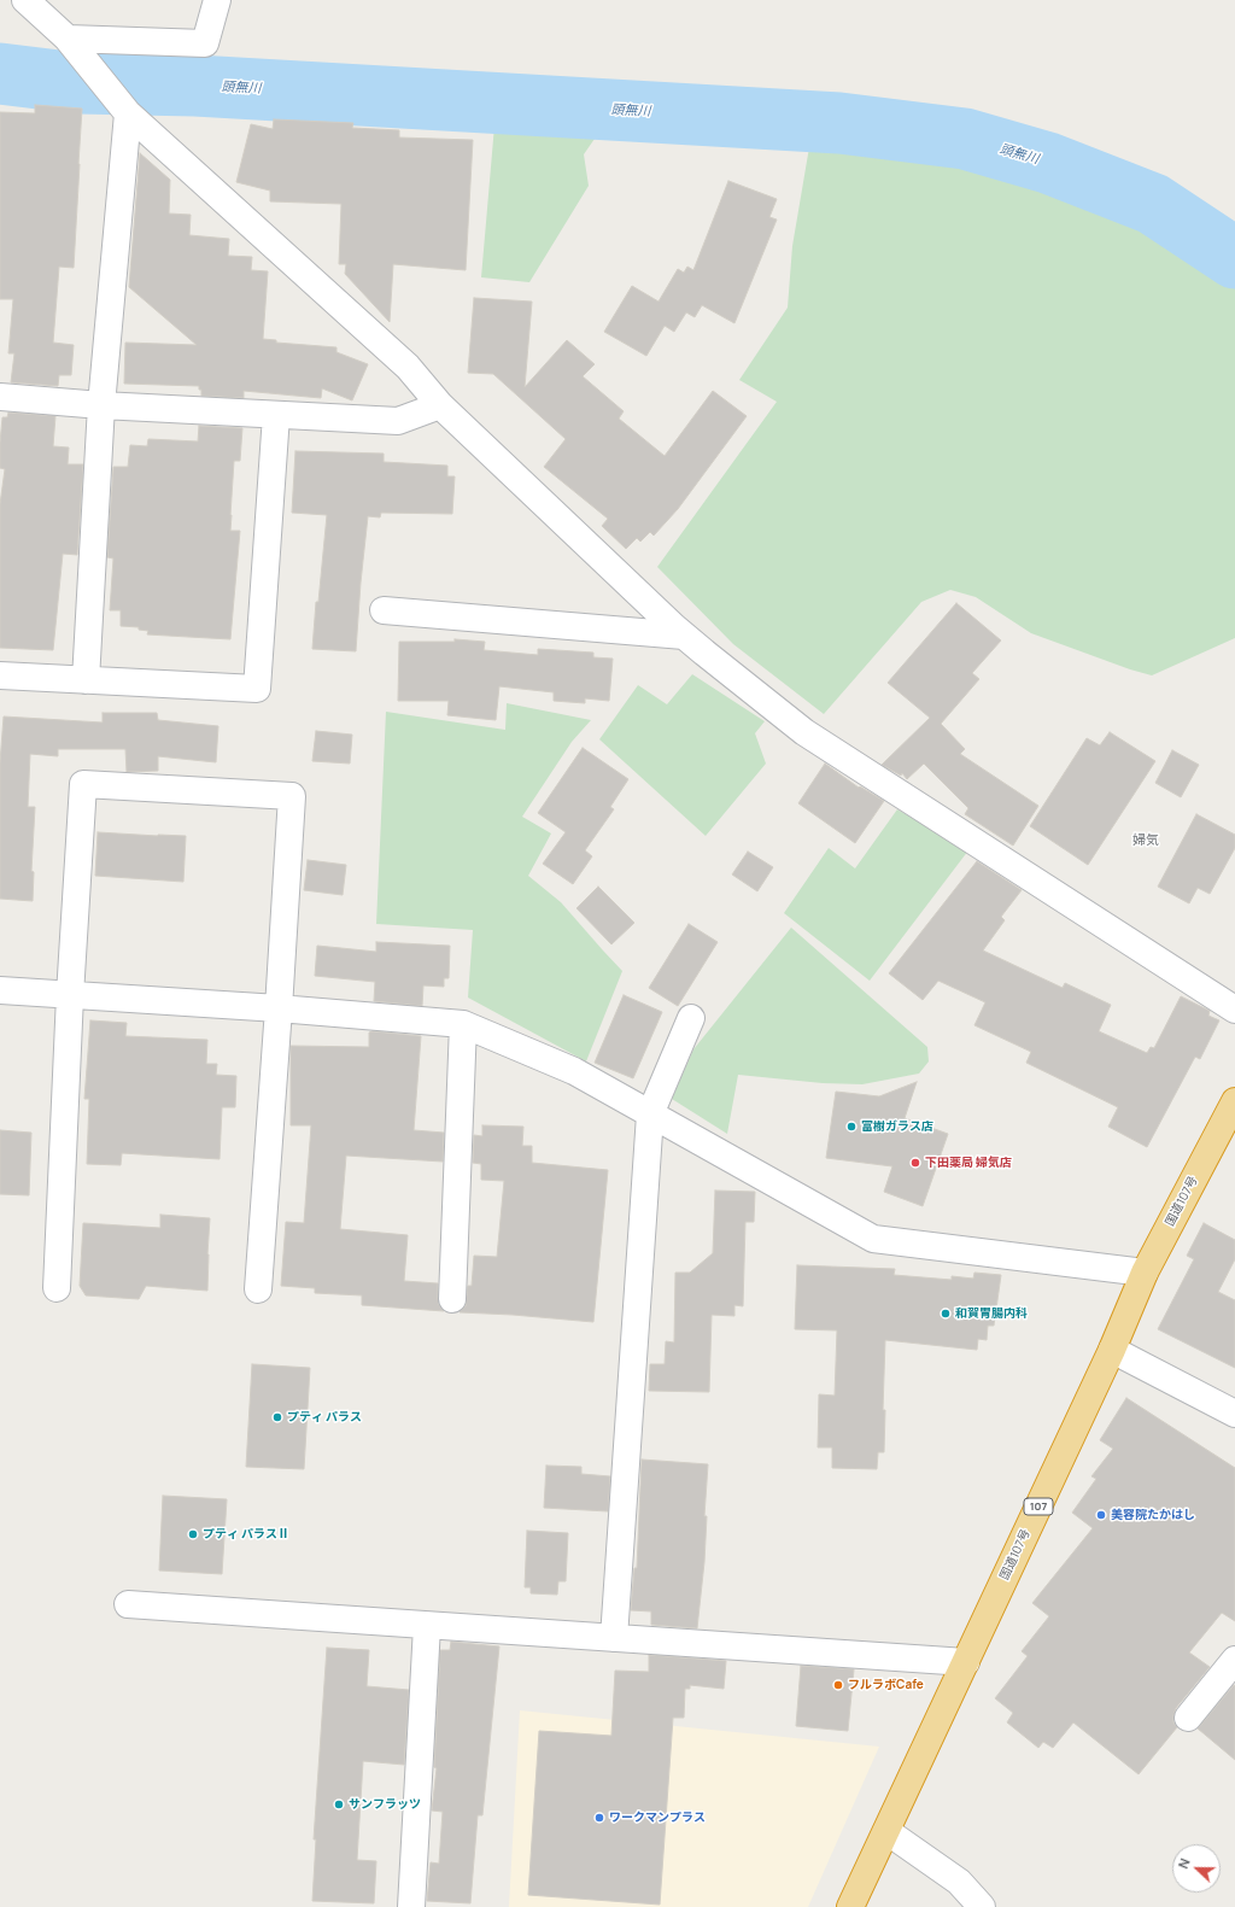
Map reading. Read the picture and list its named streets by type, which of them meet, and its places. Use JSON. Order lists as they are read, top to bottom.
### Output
{
  "streets": {
    "highway": ["国道107号", "107"]
  },
  "districts": ["婦気"],
  "water": ["頭無川"],
  "places": [
    "富樹ガラス店",
    "下田薬局 婦気店",
    "和賀胃腸内科",
    "プティ パラス",
    "美容院たかはし",
    "プティ パラスⅡ",
    "フルラボCafe",
    "サンフラッツ",
    "ワークマンプラス"
  ],
  "north": "left"
}
